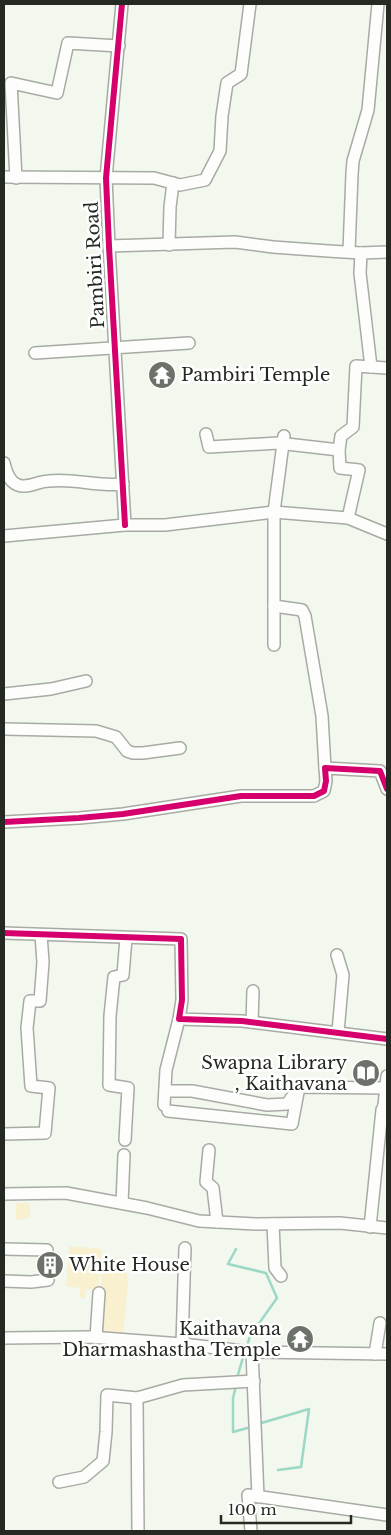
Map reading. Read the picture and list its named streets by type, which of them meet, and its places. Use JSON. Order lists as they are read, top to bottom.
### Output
{
  "streets": {
    "street": ["Pambiri Road"]
  },
  "places": {
    "temple": ["Pambiri Temple", "Kaithavana Dharmashastha Temple"],
    "library": ["Swapna Library , Kaithavana"],
    "building": ["White House"]
  },
  "scale_bar": "100 m"
}
